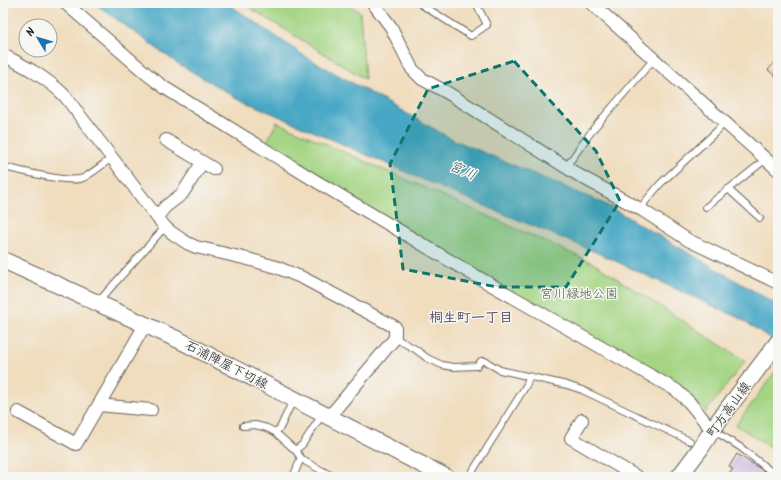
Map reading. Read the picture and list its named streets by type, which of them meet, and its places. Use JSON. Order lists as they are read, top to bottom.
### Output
{
  "streets": {
    "main road": ["石浦陣屋下切線", "町方高山線"]
  },
  "districts": ["桐生町一丁目"],
  "water": ["宮川"],
  "parks": ["宮川緑地公園"],
  "north": "top left"
}
